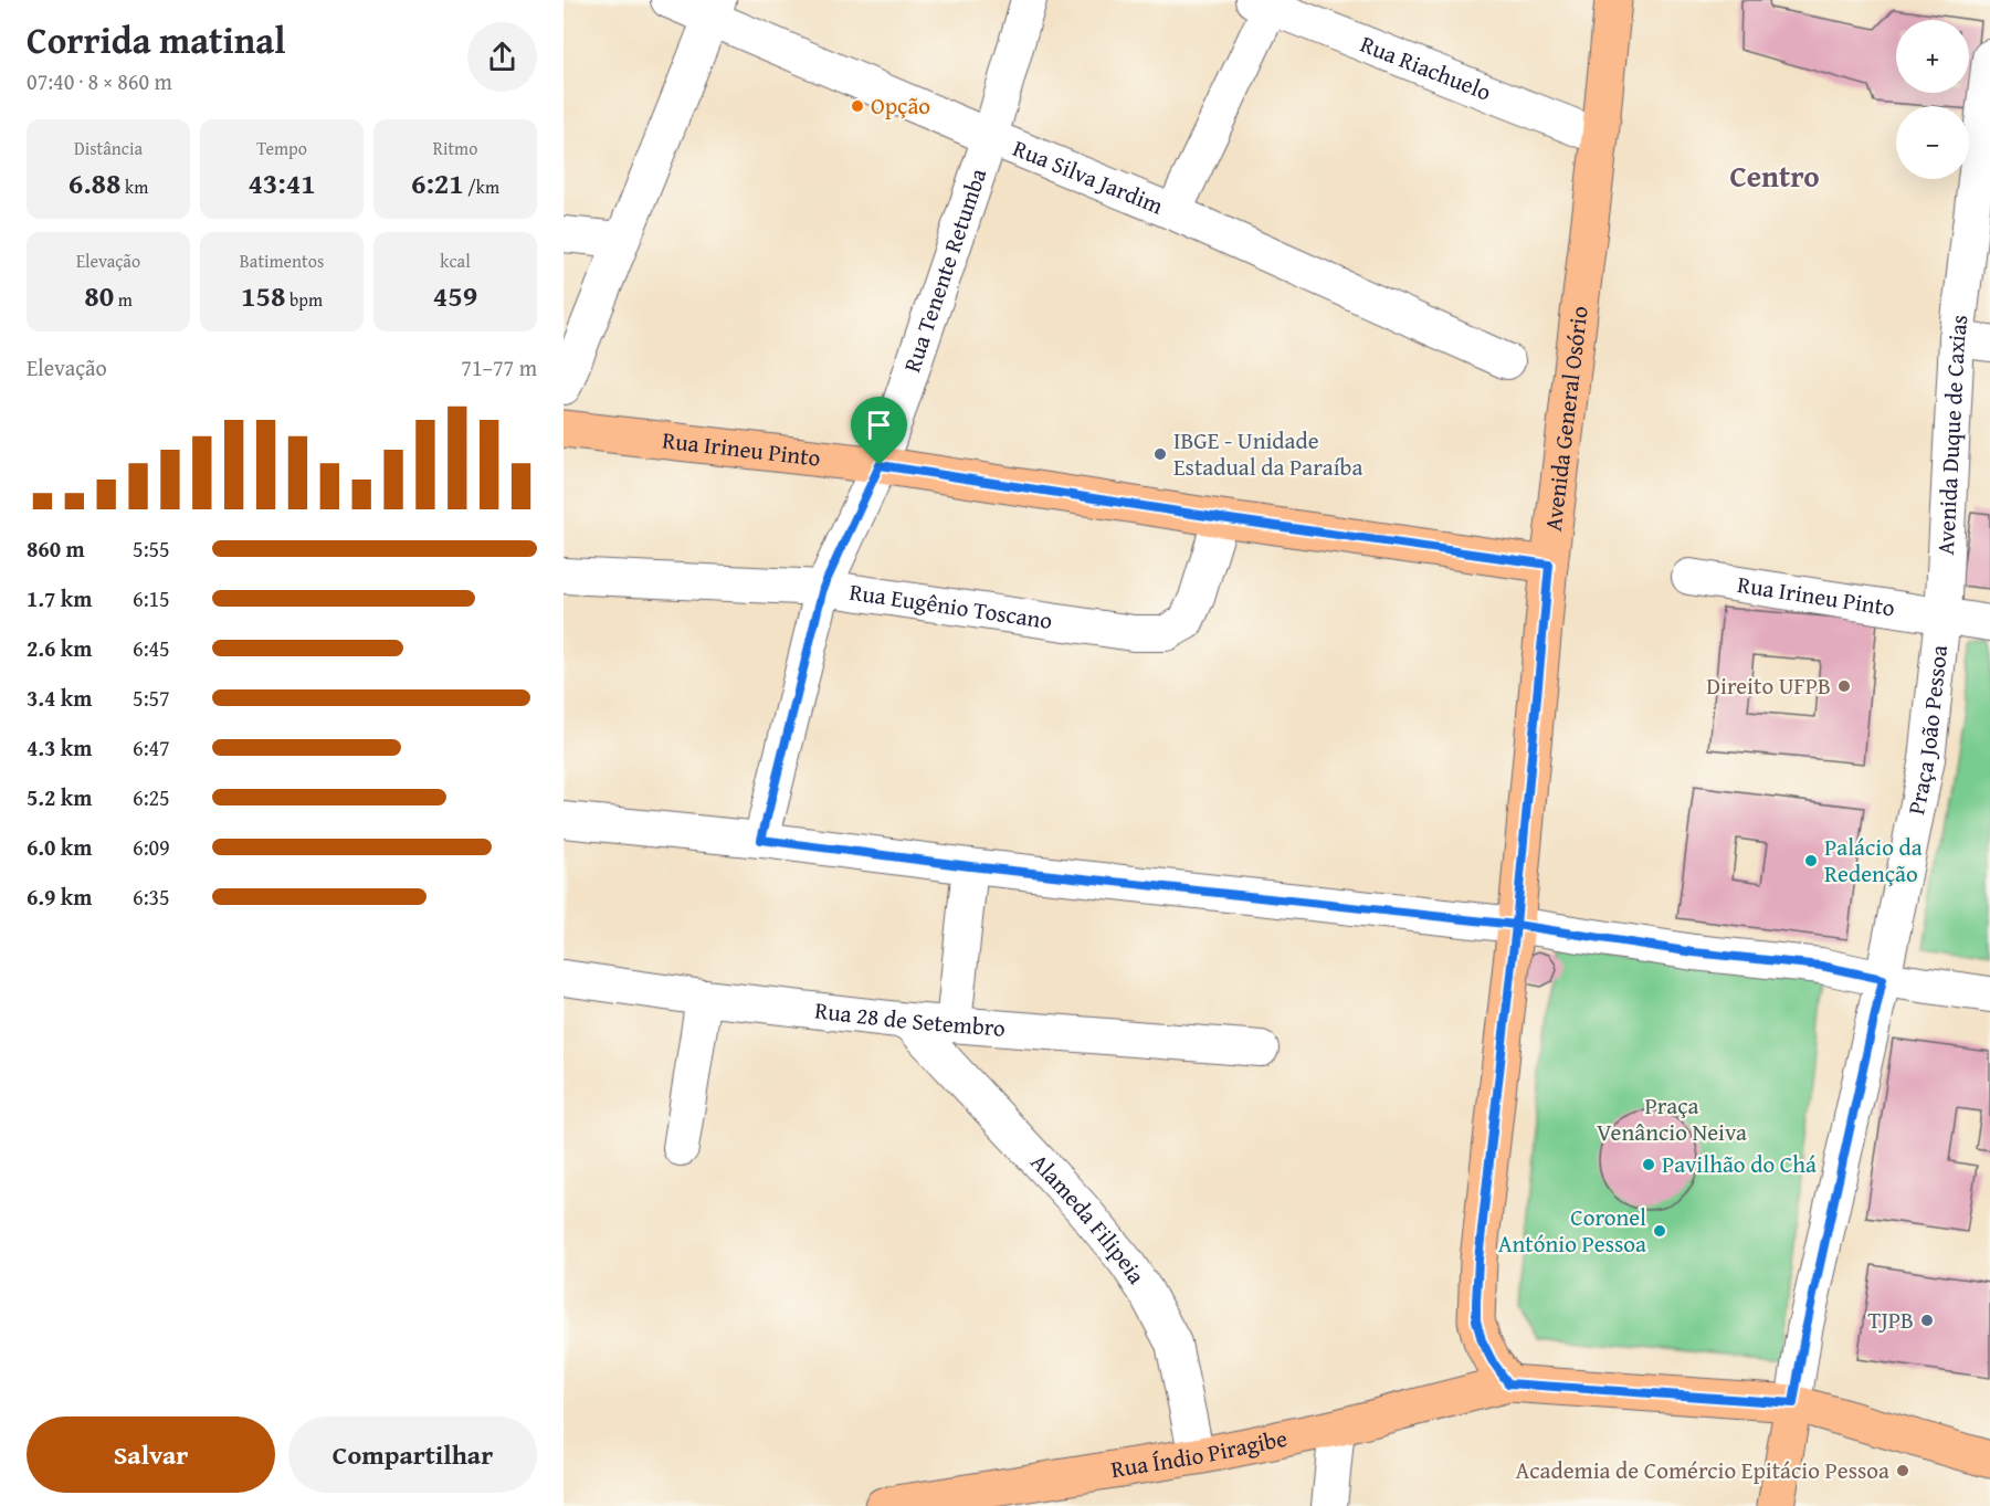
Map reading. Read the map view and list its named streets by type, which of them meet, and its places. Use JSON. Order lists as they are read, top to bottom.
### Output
{
  "streets": {
    "main road": ["Avenida General Osório", "Rua Irineu Pinto", "Rua Índio Piragibe"],
    "street": [
      "Rua Riachuelo",
      "Rua Silva Jardim",
      "Rua Tenente Retumba",
      "Avenida Duque de Caxias",
      "Rua Eugênio Toscano",
      "Praça João Pessoa",
      "Rua 28 de Setembro",
      "Alameda Filipeia"
    ]
  },
  "crossings": [
    ["Rua Riachuelo", "Avenida General Osório"],
    ["Rua Silva Jardim", "Rua Tenente Retumba"],
    ["Rua Tenente Retumba", "Rua Irineu Pinto"],
    ["Rua Tenente Retumba", "Rua Eugênio Toscano"],
    ["Avenida General Osório", "Rua Irineu Pinto"],
    ["Avenida General Osório", "Rua Índio Piragibe"],
    ["Avenida Duque de Caxias", "Rua Irineu Pinto"],
    ["Avenida Duque de Caxias", "Praça João Pessoa"],
    ["Rua Irineu Pinto", "Rua Eugênio Toscano"],
    ["Rua Irineu Pinto", "Praça João Pessoa"],
    ["Rua 28 de Setembro", "Alameda Filipeia"],
    ["Alameda Filipeia", "Rua Índio Piragibe"]
  ],
  "districts": ["Centro"],
  "parks": ["Praça Venâncio Neiva"],
  "places": [
    "Opção",
    "IBGE - Unidade Estadual da Paraíba",
    "Direito UFPB",
    "Palácio da Redenção",
    "Pavilhão do Chá",
    "Coronel António Pessoa",
    "TJPB",
    "Academia de Comércio Epitácio Pessoa"
  ],
  "page": {
    "heading": ["Corrida matinal", "07:40 · 8 × 860 m"],
    "map_buttons": ["+", "−"],
    "stats": [
      ["Distância", "6.88 km"],
      ["Tempo", "43:41"],
      ["Ritmo", "6:21 /km"],
      ["Elevação", "80 m"],
      ["Batimentos", "158 bpm"],
      ["kcal", "459"]
    ],
    "chart": ["Elevação", "71–77 m"],
    "list": [
      {
        "name": "860 m",
        "note": "5:55"
      },
      {
        "name": "1.7 km",
        "note": "6:15"
      },
      {
        "name": "2.6 km",
        "note": "6:45"
      },
      {
        "name": "3.4 km",
        "note": "5:57"
      },
      {
        "name": "4.3 km",
        "note": "6:47"
      },
      {
        "name": "5.2 km",
        "note": "6:25"
      },
      {
        "name": "6.0 km",
        "note": "6:09"
      },
      {
        "name": "6.9 km",
        "note": "6:35"
      }
    ],
    "buttons": ["Salvar", "Compartilhar"]
  }
}
